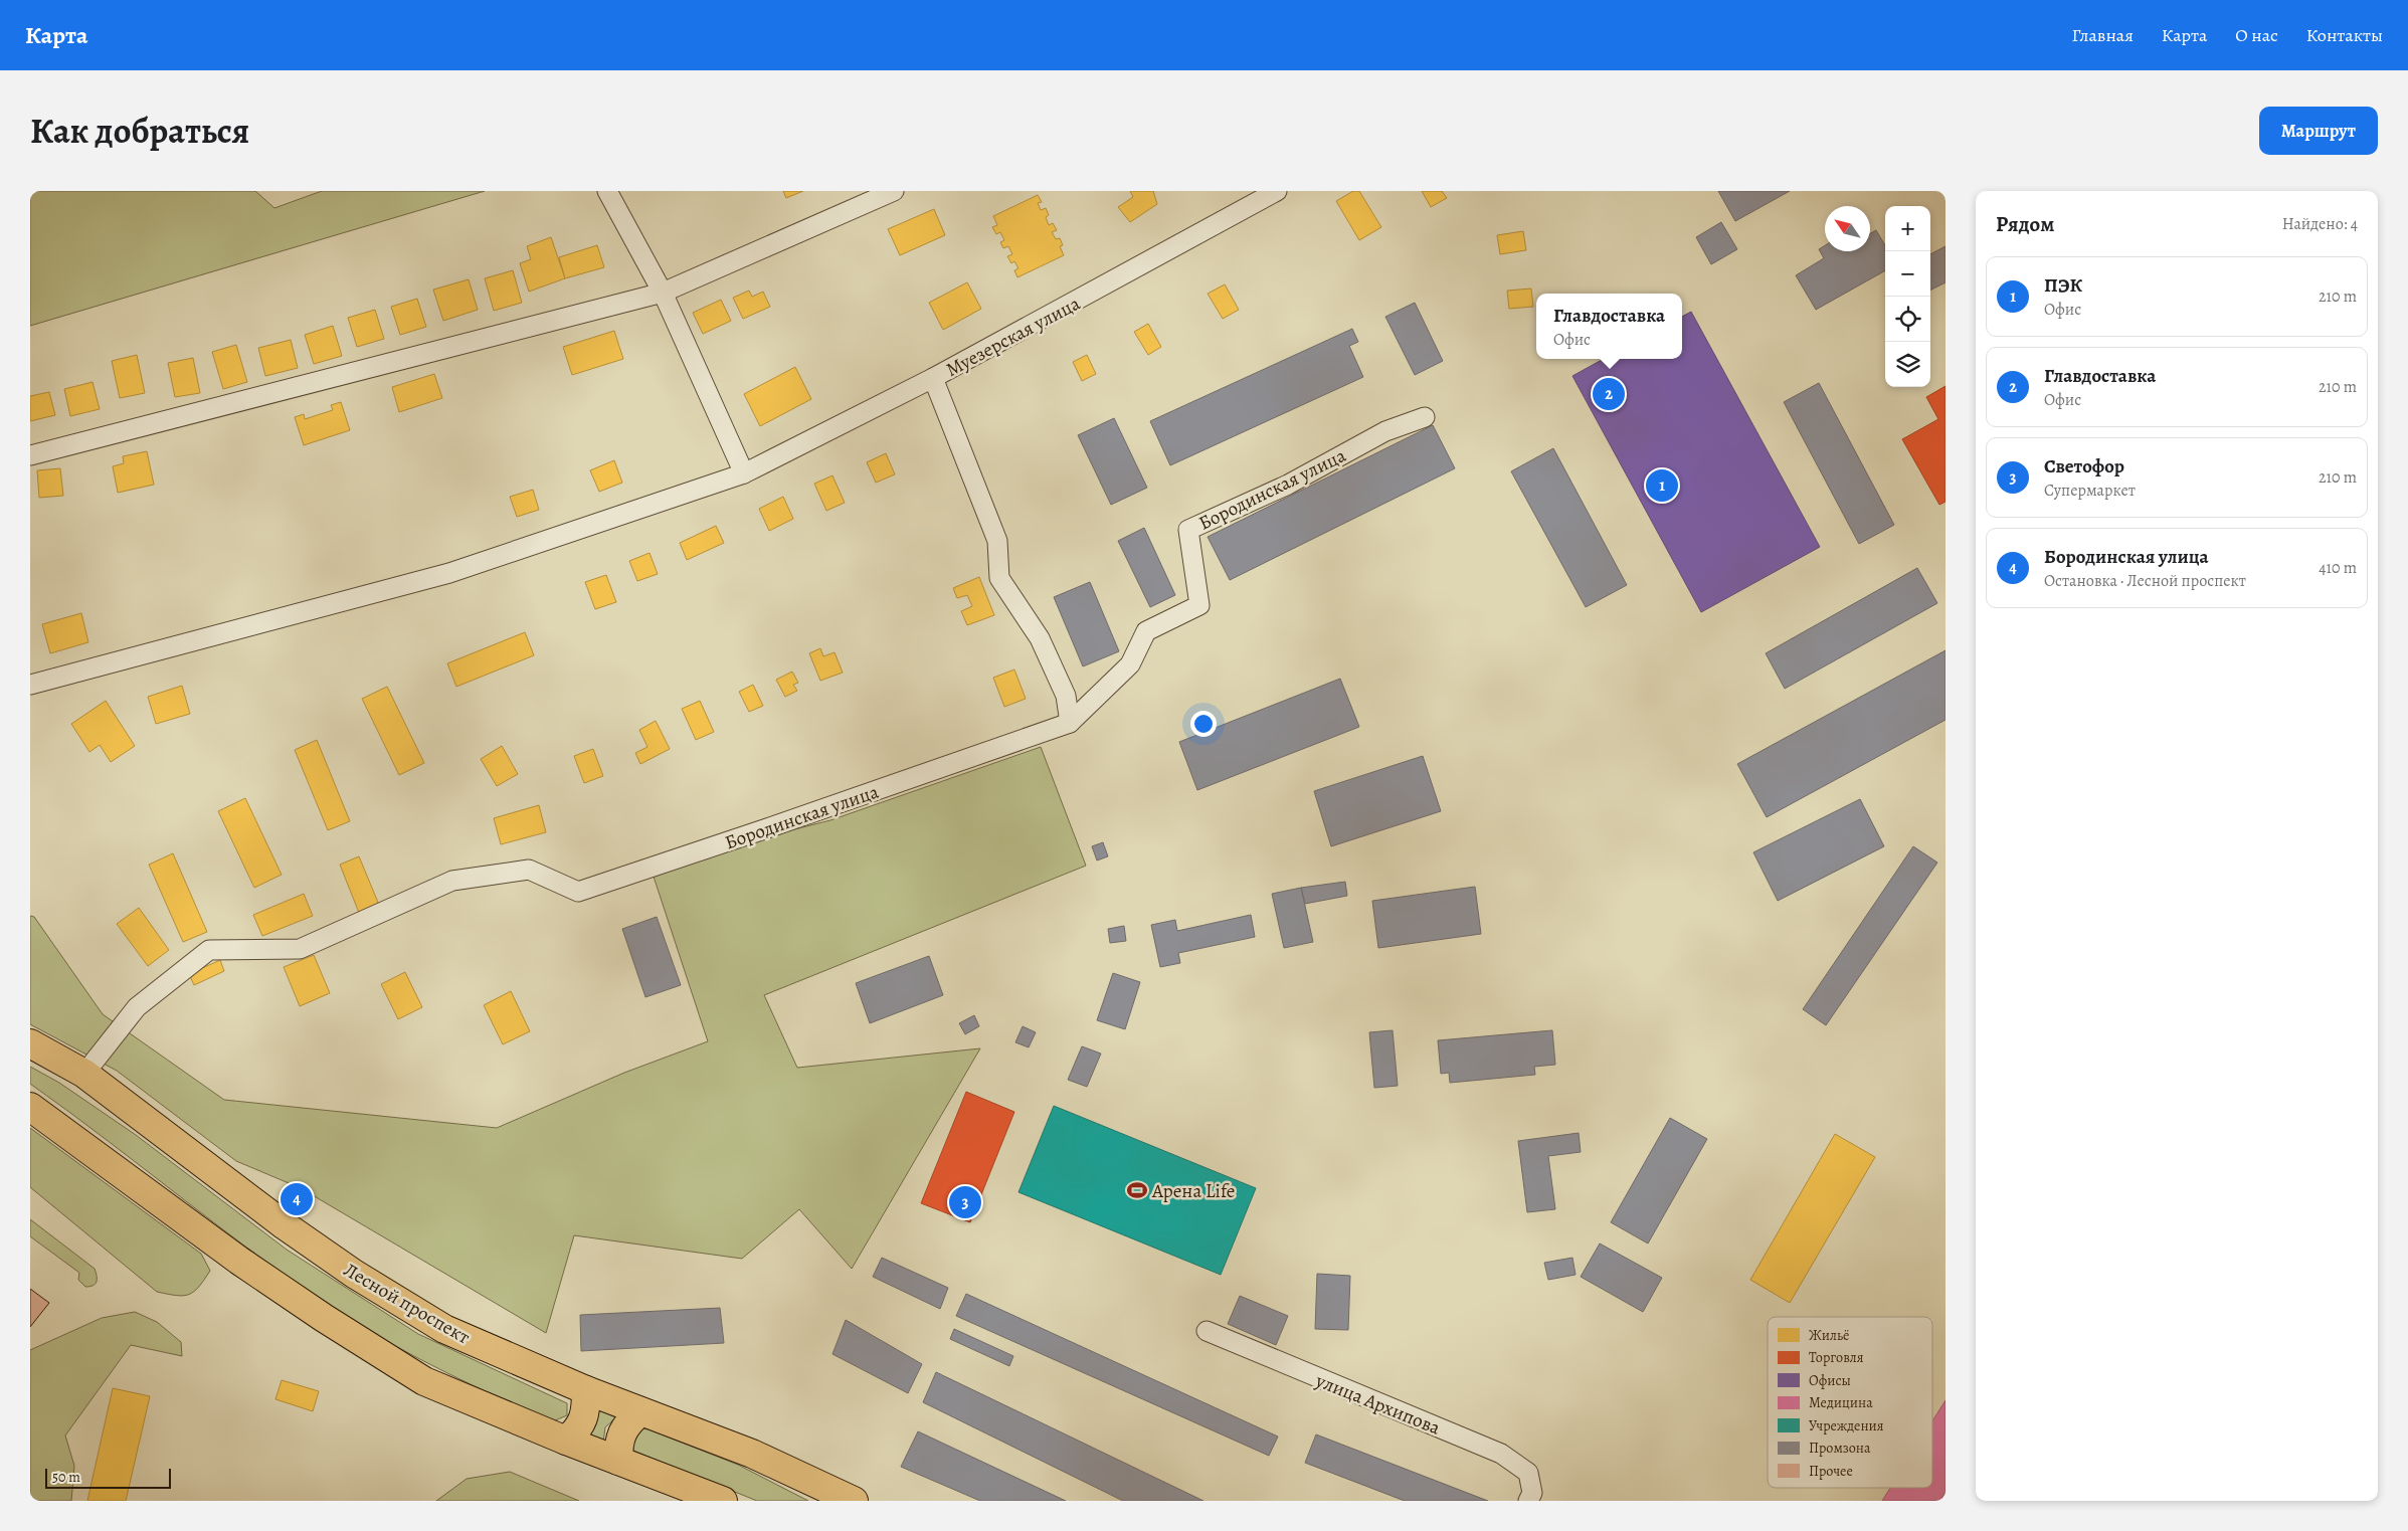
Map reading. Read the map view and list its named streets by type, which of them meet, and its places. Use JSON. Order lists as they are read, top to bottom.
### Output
{
  "streets": {
    "main road": ["Лесной проспект"],
    "street": ["Муезерская улица", "Бородинская улица", "улица Архипова"]
  },
  "crossings": [
    ["Бородинская улица", "Лесной проспект"]
  ],
  "places": {
    "sports": ["Арена Life"]
  },
  "legend": [
    "Жильё",
    "Торговля",
    "Офисы",
    "Медицина",
    "Учреждения",
    "Промзона",
    "Прочее"
  ],
  "scale_bar": "50 m",
  "north": "top left",
  "page": {
    "header": "Карта",
    "nav": [
      "Главная",
      "Карта",
      "О нас",
      "Контакты"
    ],
    "title": "Как добраться",
    "buttons": "Маршрут",
    "heading": ["Рядом", "Найдено: 4"],
    "map_buttons": ["+", "−"],
    "list": [
      {
        "mark": "1",
        "name": "ПЭК",
        "note": "Офис",
        "value": "210 m"
      },
      {
        "mark": "2",
        "name": "Главдоставка",
        "note": "Офис",
        "value": "210 m"
      },
      {
        "mark": "3",
        "name": "Светофор",
        "note": "Супермаркет",
        "value": "210 m"
      },
      {
        "mark": "4",
        "name": "Бородинская улица",
        "note": "Остановка · Лесной проспект",
        "value": "410 m"
      }
    ],
    "popup": ["Главдоставка", "Офис"],
    "pins": [
      "2",
      "1",
      "4",
      "3"
    ],
    "scale": "50 m"
  }
}
